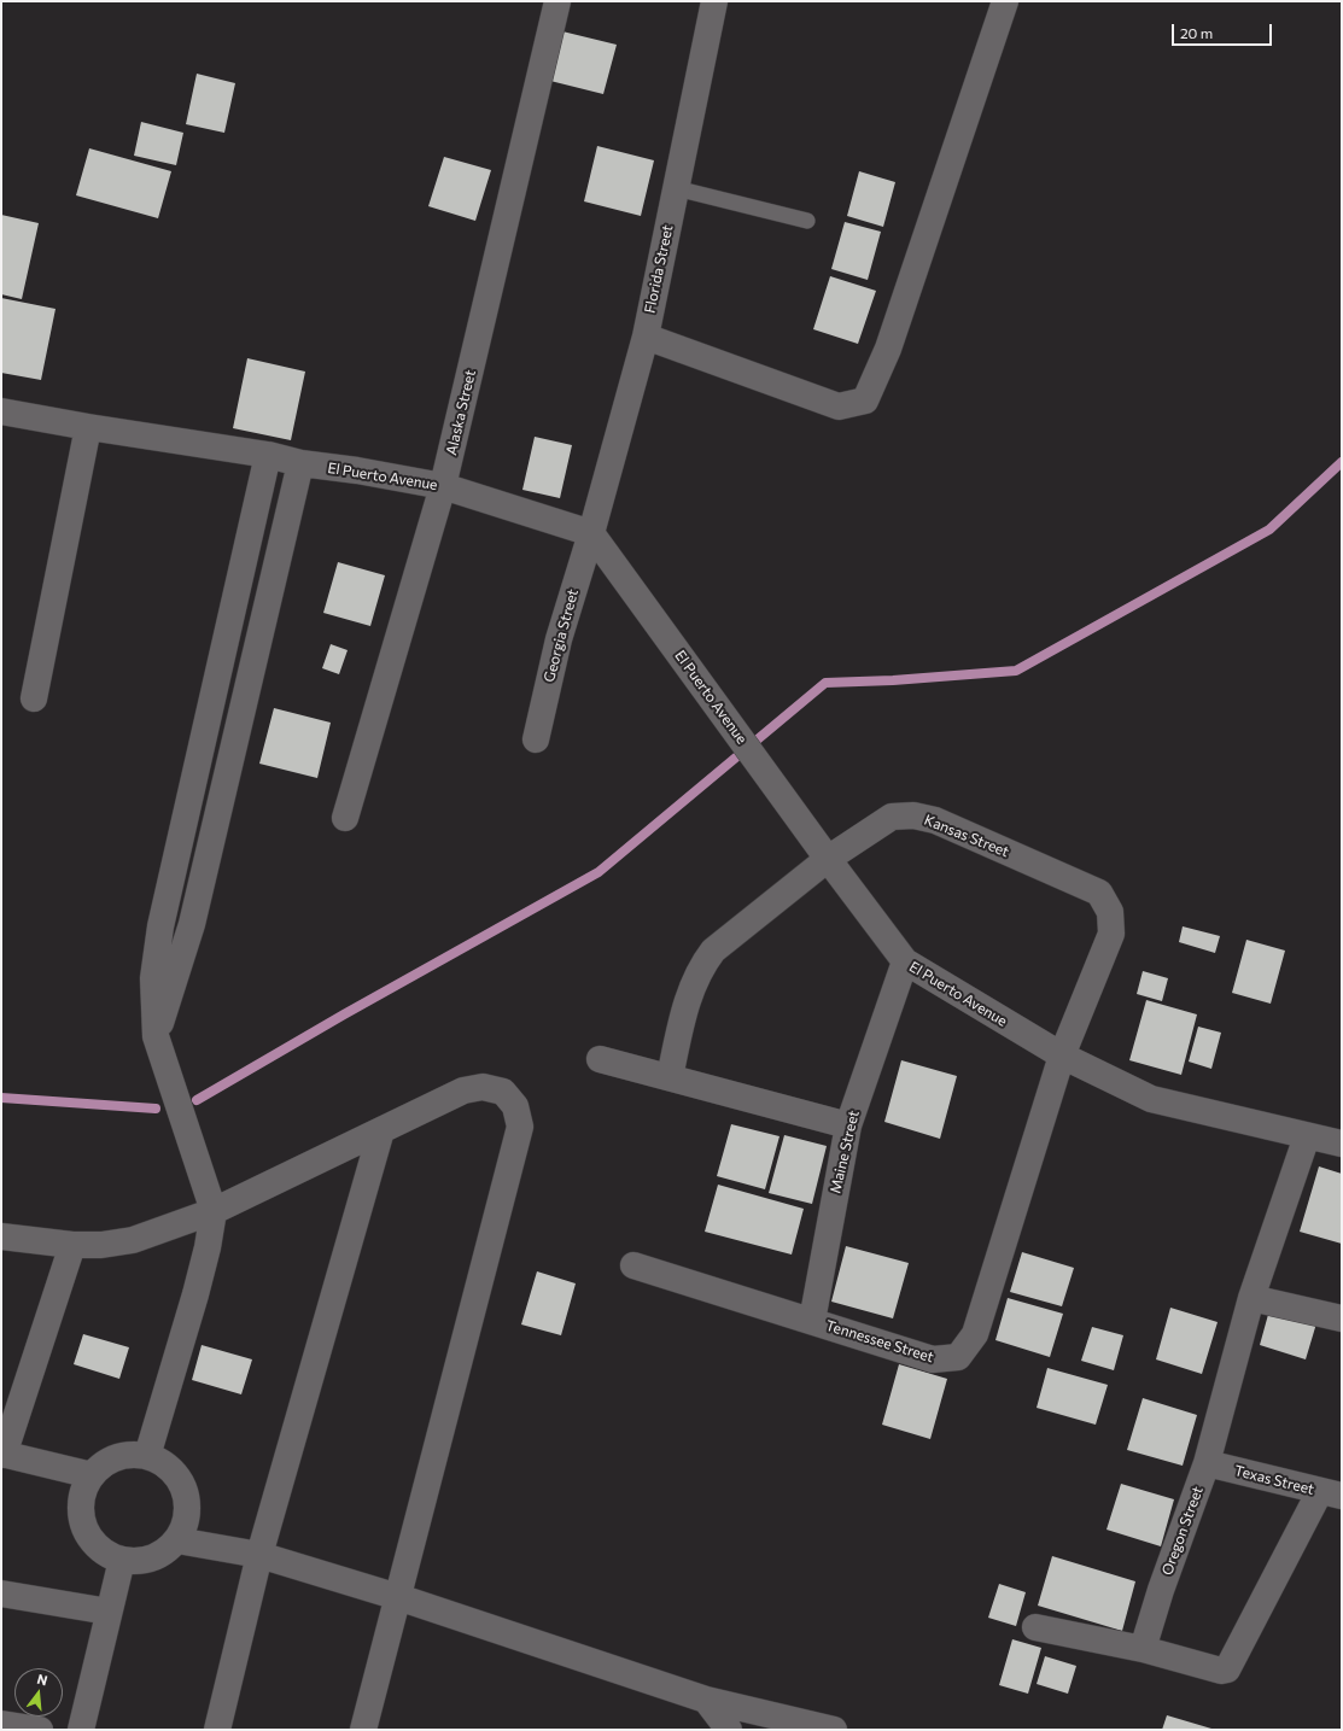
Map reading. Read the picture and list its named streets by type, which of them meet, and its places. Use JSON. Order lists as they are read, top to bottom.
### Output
{
  "streets": {
    "street": [
      "Florida Street",
      "Alaska Street",
      "El Puerto Avenue",
      "Georgia Street",
      "Kansas Street",
      "Maine Street",
      "Tennessee Street",
      "Texas Street",
      "Oregon Street"
    ]
  },
  "crossings": [
    ["Florida Street", "El Puerto Avenue"],
    ["Florida Street", "Georgia Street"],
    ["Alaska Street", "El Puerto Avenue"],
    ["El Puerto Avenue", "Georgia Street"],
    ["El Puerto Avenue", "Kansas Street"],
    ["El Puerto Avenue", "Maine Street"],
    ["El Puerto Avenue", "Tennessee Street"],
    ["El Puerto Avenue", "Oregon Street"],
    ["Kansas Street", "Tennessee Street"],
    ["Maine Street", "Tennessee Street"],
    ["Texas Street", "Oregon Street"]
  ],
  "scale_bar": "20 m",
  "north": "top"
}
